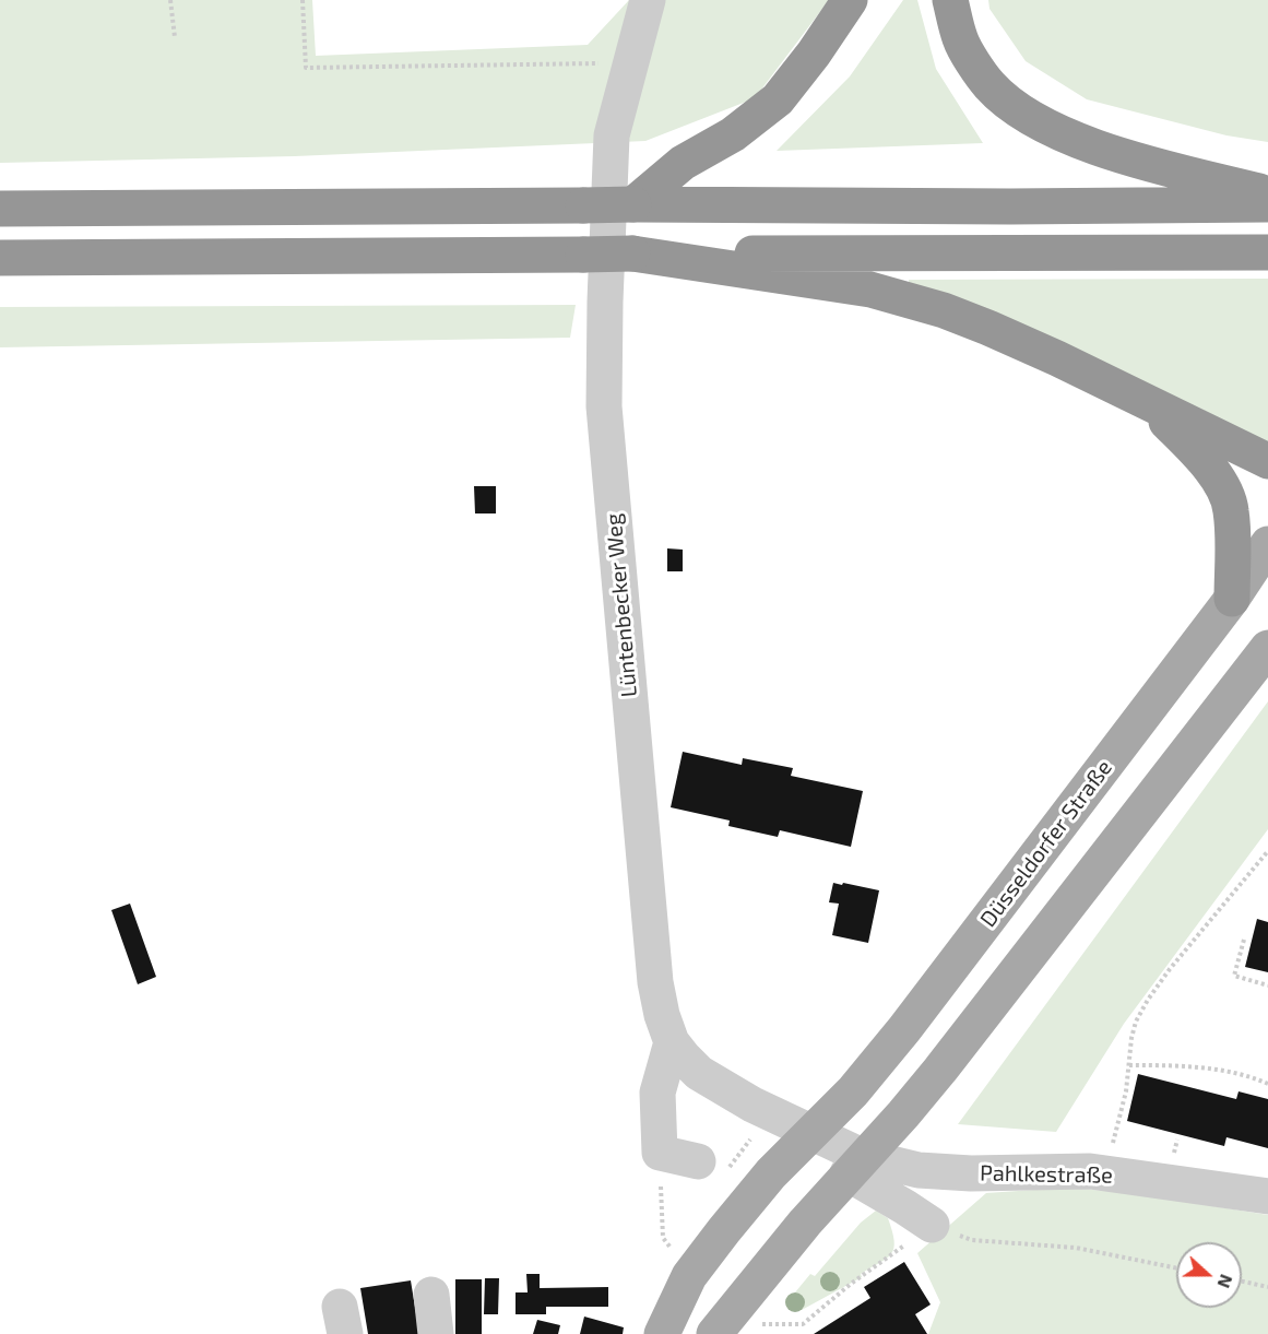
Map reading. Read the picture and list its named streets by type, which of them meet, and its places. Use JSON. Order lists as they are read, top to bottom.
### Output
{
  "streets": {
    "main road": ["Düsseldorfer Straße"],
    "street": ["Lüntenbecker Weg", "Pahlkestraße"]
  },
  "crossings": [
    ["Lüntenbecker Weg", "Düsseldorfer Straße"]
  ],
  "north": "right"
}
